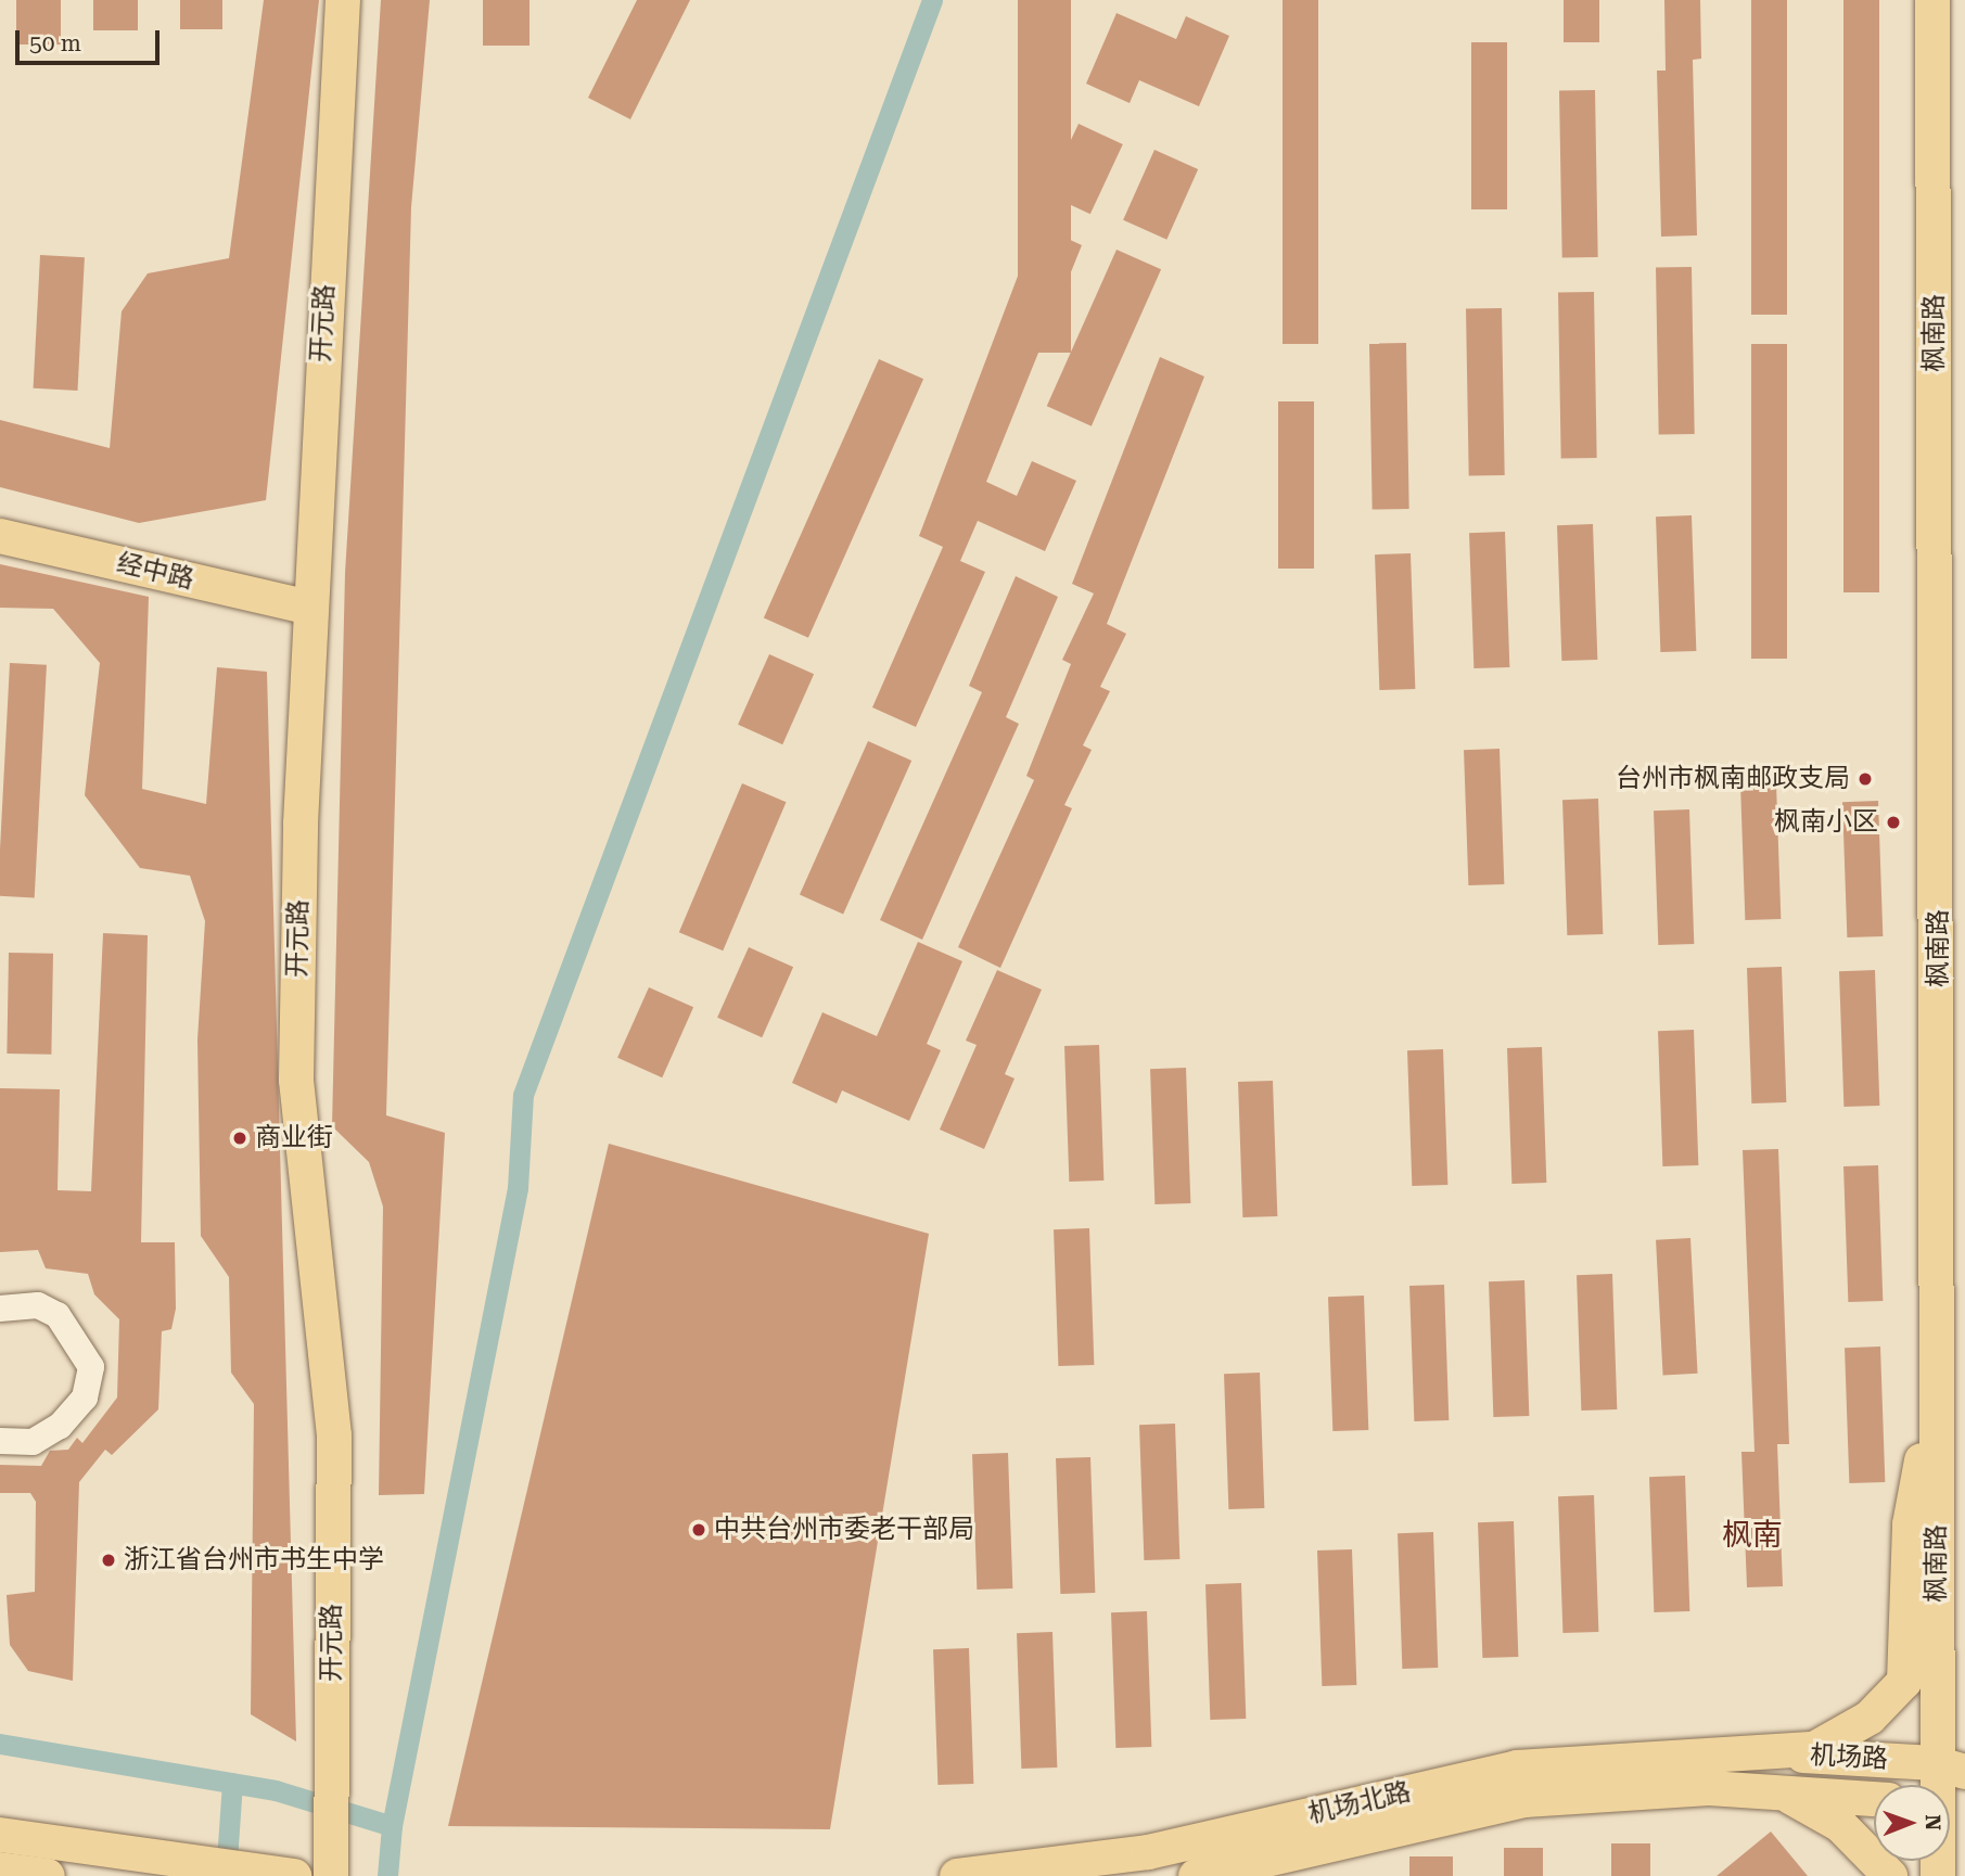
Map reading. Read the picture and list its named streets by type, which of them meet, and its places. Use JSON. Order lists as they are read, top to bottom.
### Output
{
  "streets": {
    "main road": [
      "开元路",
      "枫南路",
      "经中路",
      "机场路",
      "机场北路"
    ]
  },
  "crossings": [
    ["开元路", "经中路"],
    ["枫南路", "机场路"],
    ["机场路", "机场北路"]
  ],
  "districts": ["枫南"],
  "places": [
    "台州市枫南邮政支局",
    "枫南小区",
    "商业街",
    "中共台州市委老干部局",
    "浙江省台州市书生中学"
  ],
  "scale_bar": "50 m",
  "north": "right"
}
